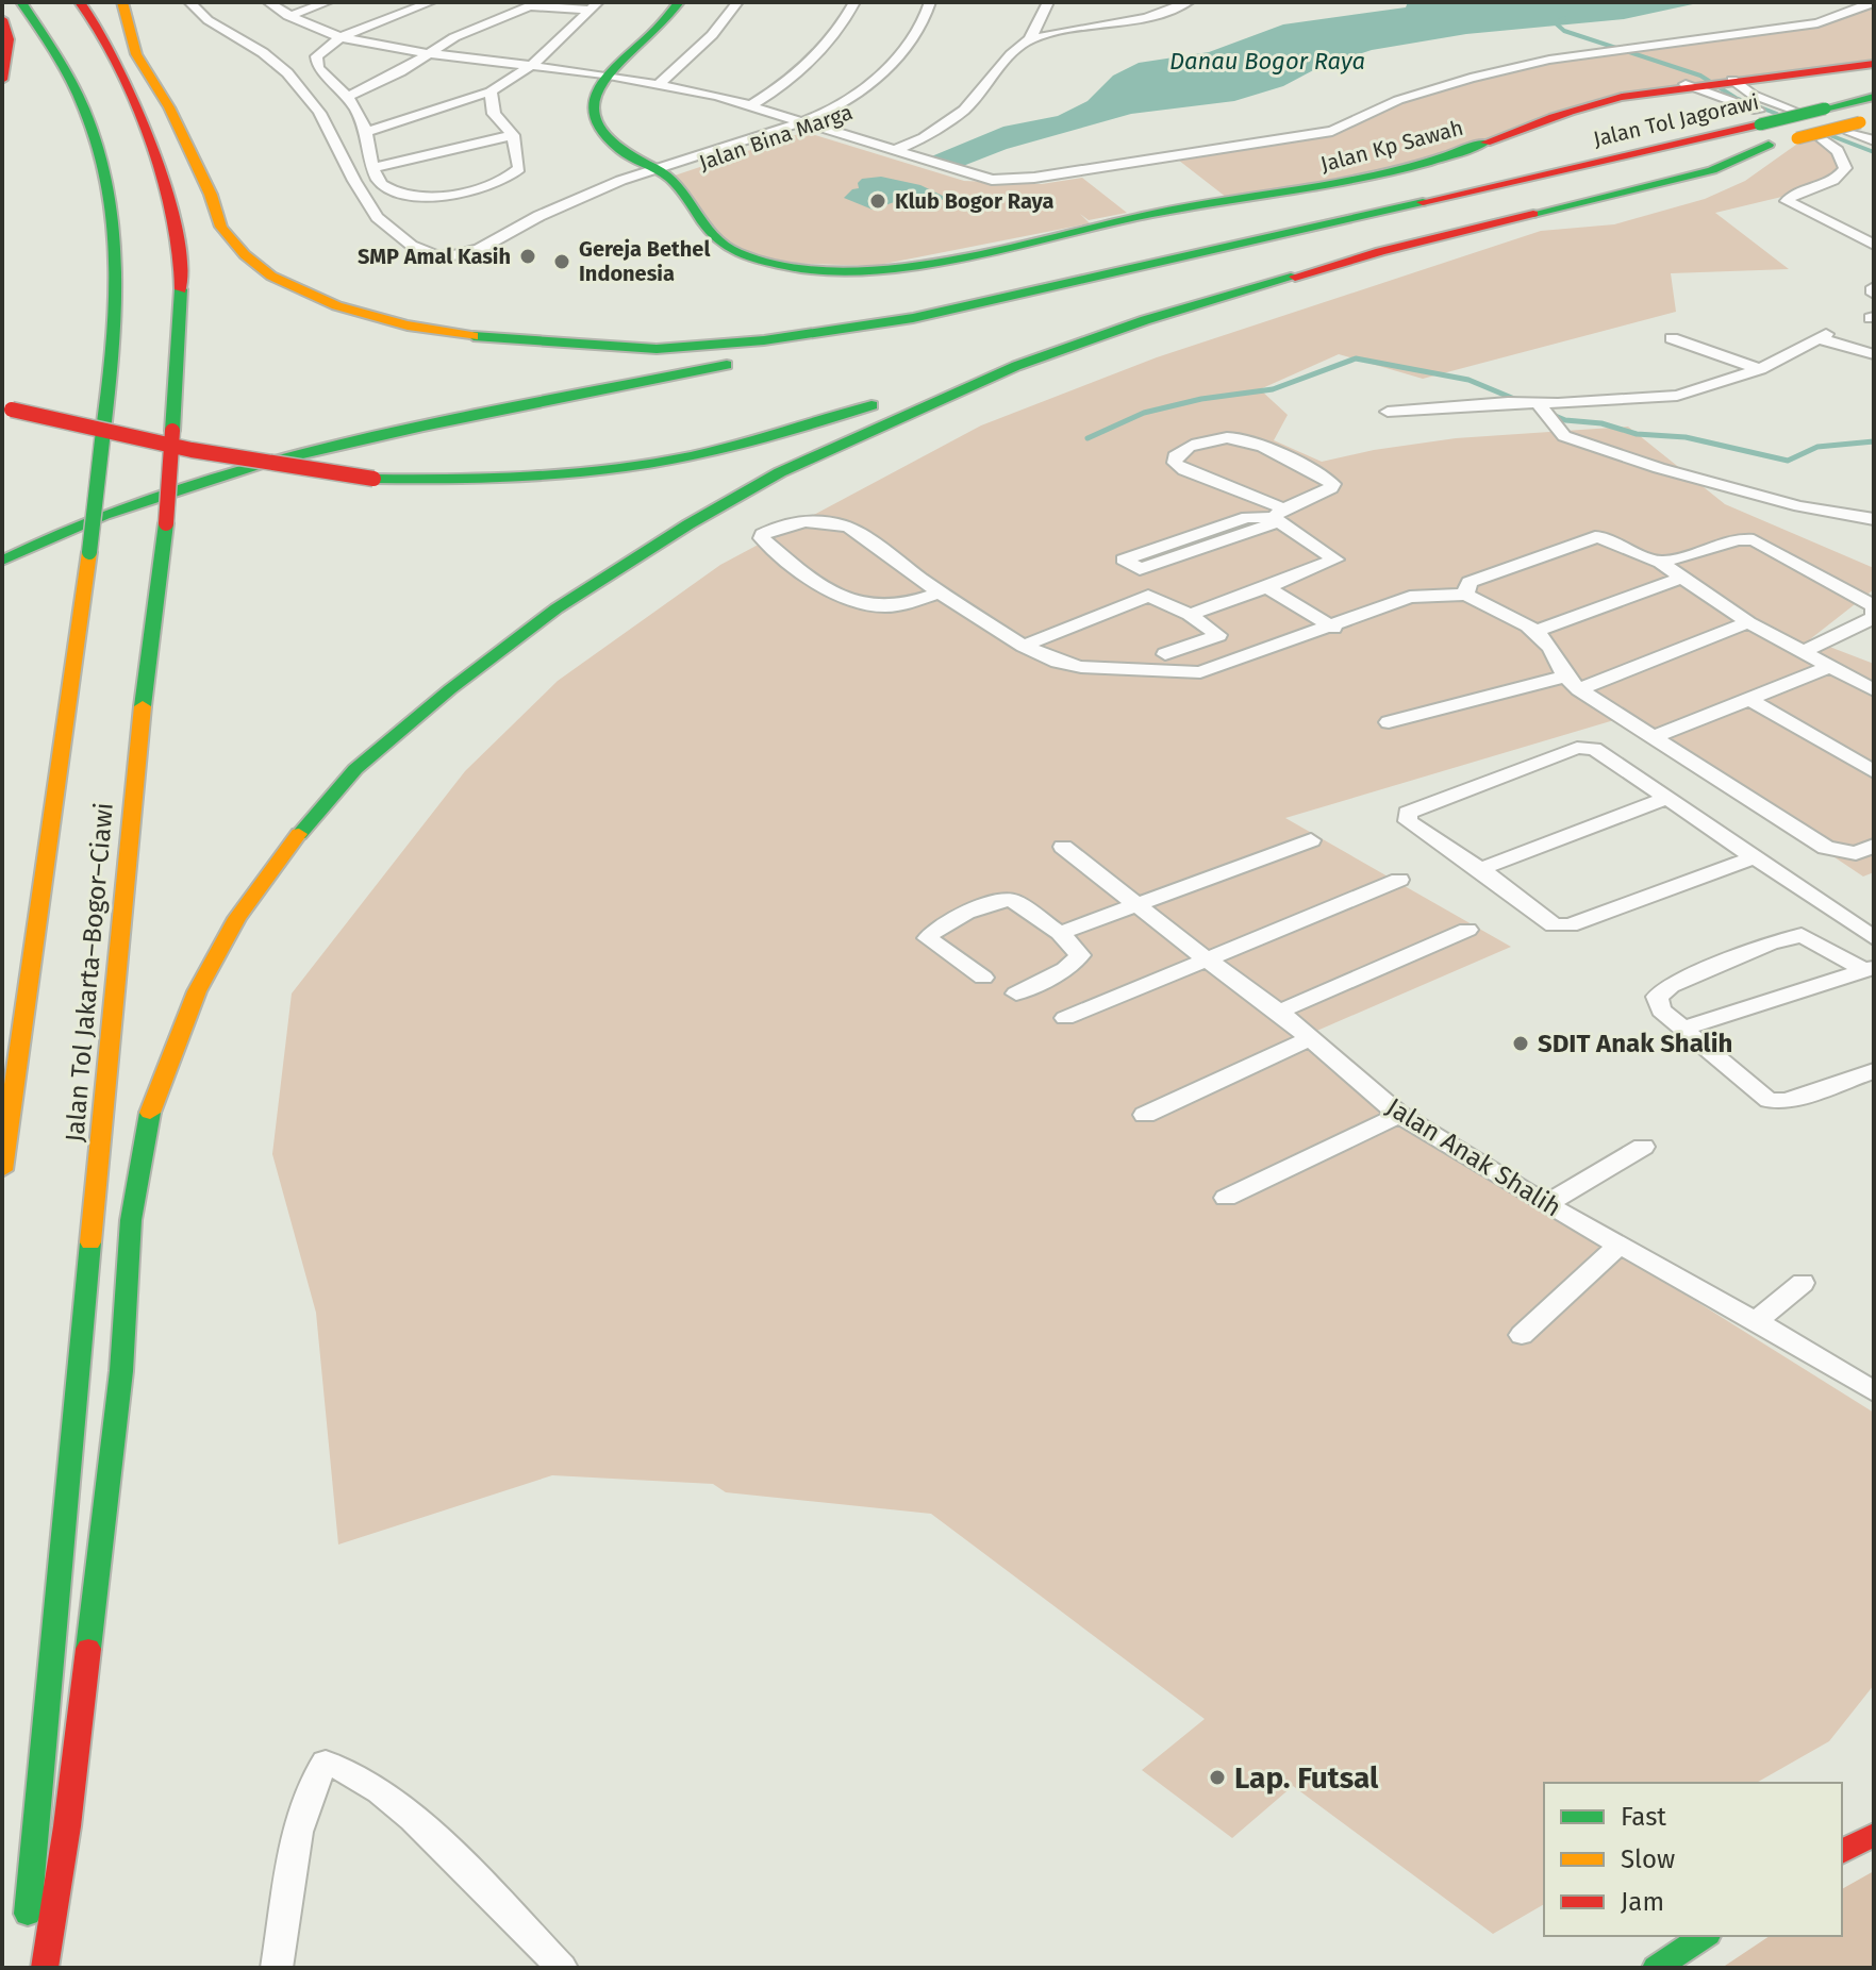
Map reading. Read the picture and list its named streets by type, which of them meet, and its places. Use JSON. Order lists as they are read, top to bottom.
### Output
{
  "streets": {
    "main road": ["Jalan Tol Jagorawi", "Jalan Kp Sawah", "Jalan Tol Jakarta–Bogor–Ciawi"],
    "street": ["Jalan Bina Marga", "Jalan Anak Shalih"]
  },
  "crossings": [
    ["Jalan Bina Marga", "Jalan Kp Sawah"]
  ],
  "water": ["Danau Bogor Raya"],
  "places": [
    "Klub Bogor Raya",
    "SMP Amal Kasih",
    "Gereja Bethel Indonesia",
    "SDIT Anak Shalih",
    "Lap. Futsal"
  ],
  "legend": ["Fast", "Slow", "Jam"]
}
